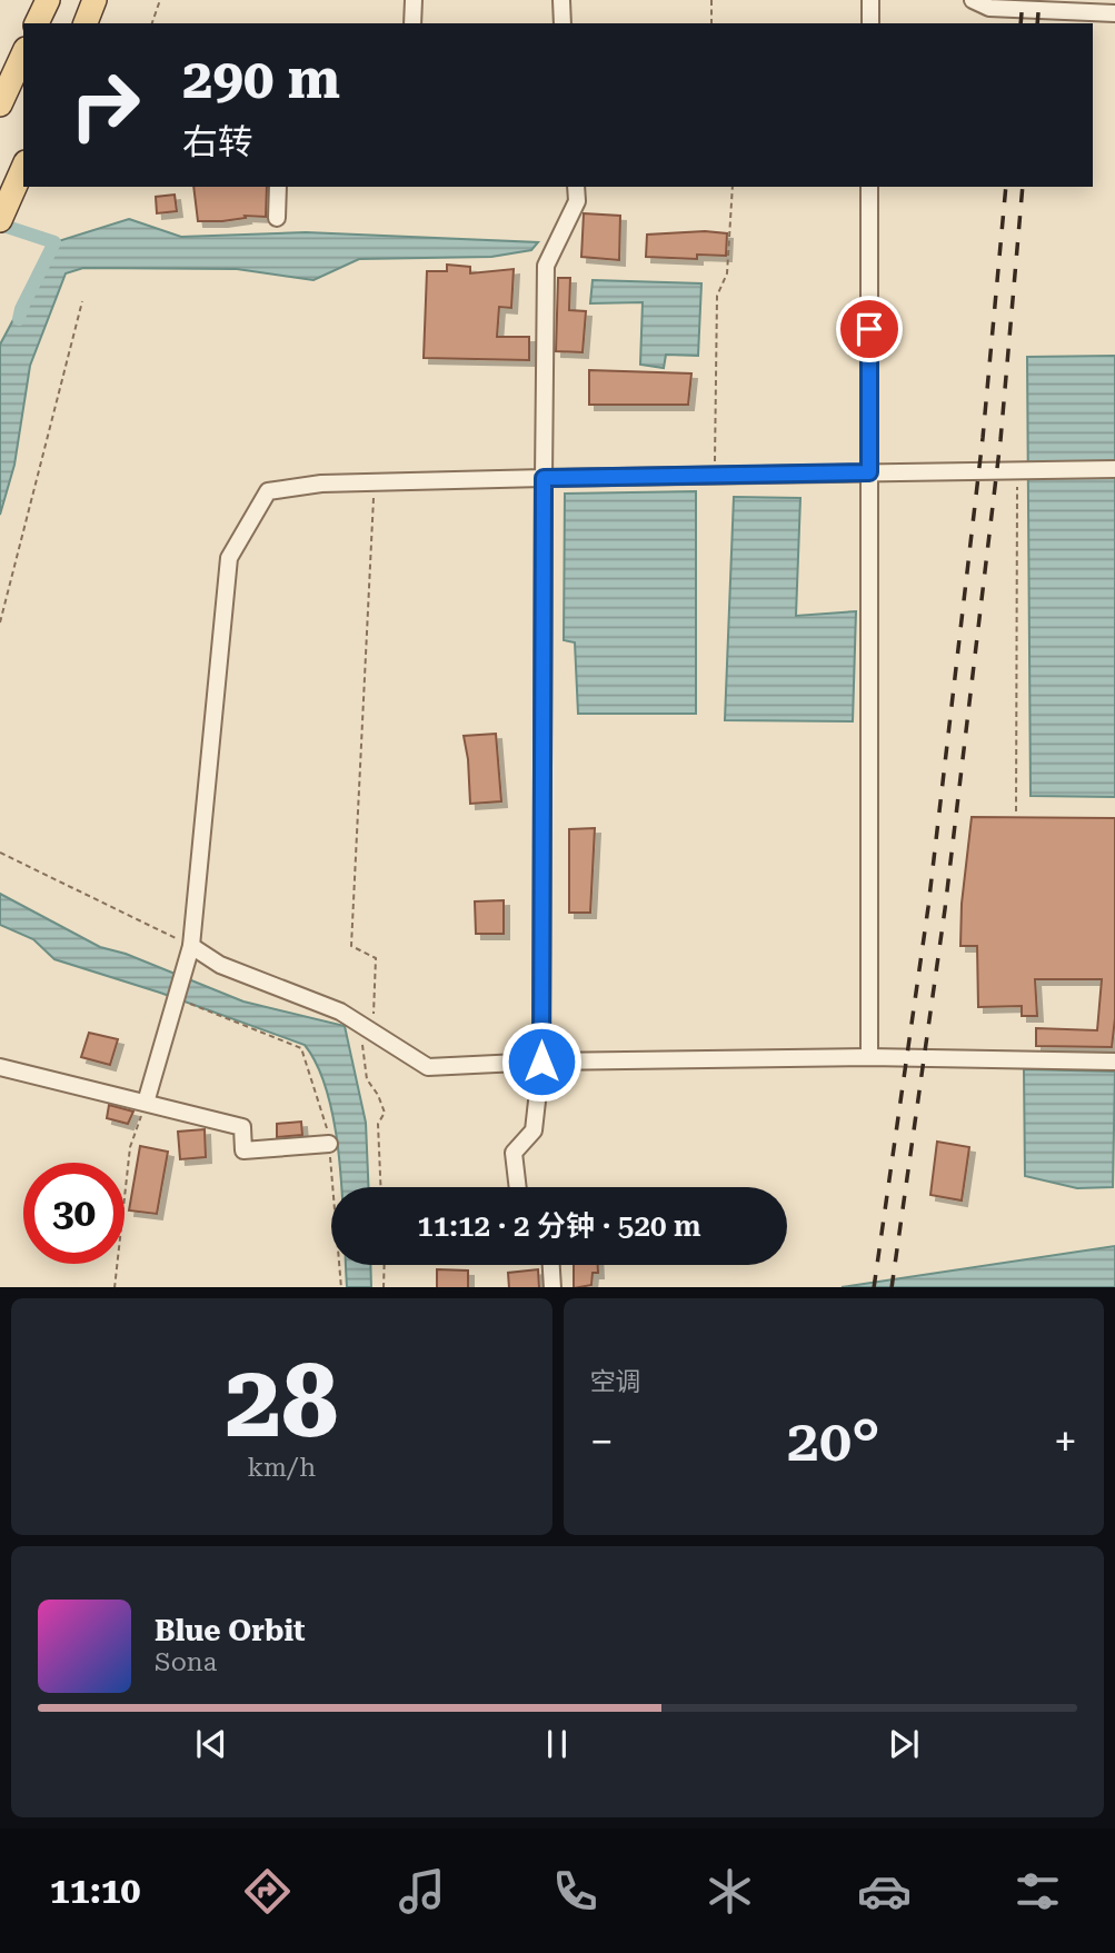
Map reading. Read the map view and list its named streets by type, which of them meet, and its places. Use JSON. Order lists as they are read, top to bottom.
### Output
{
  "page": {
    "turn": ["290 m", "右转"],
    "limit": "30",
    "trip": "11:12 · 2 分钟 · 520 m",
    "tile": [
      ["28", "km/h"],
      "空调"
    ],
    "heat": ["−", "20°", "+"],
    "song": ["Blue Orbit", "Sona"],
    "tabs": "11:10"
  }
}
